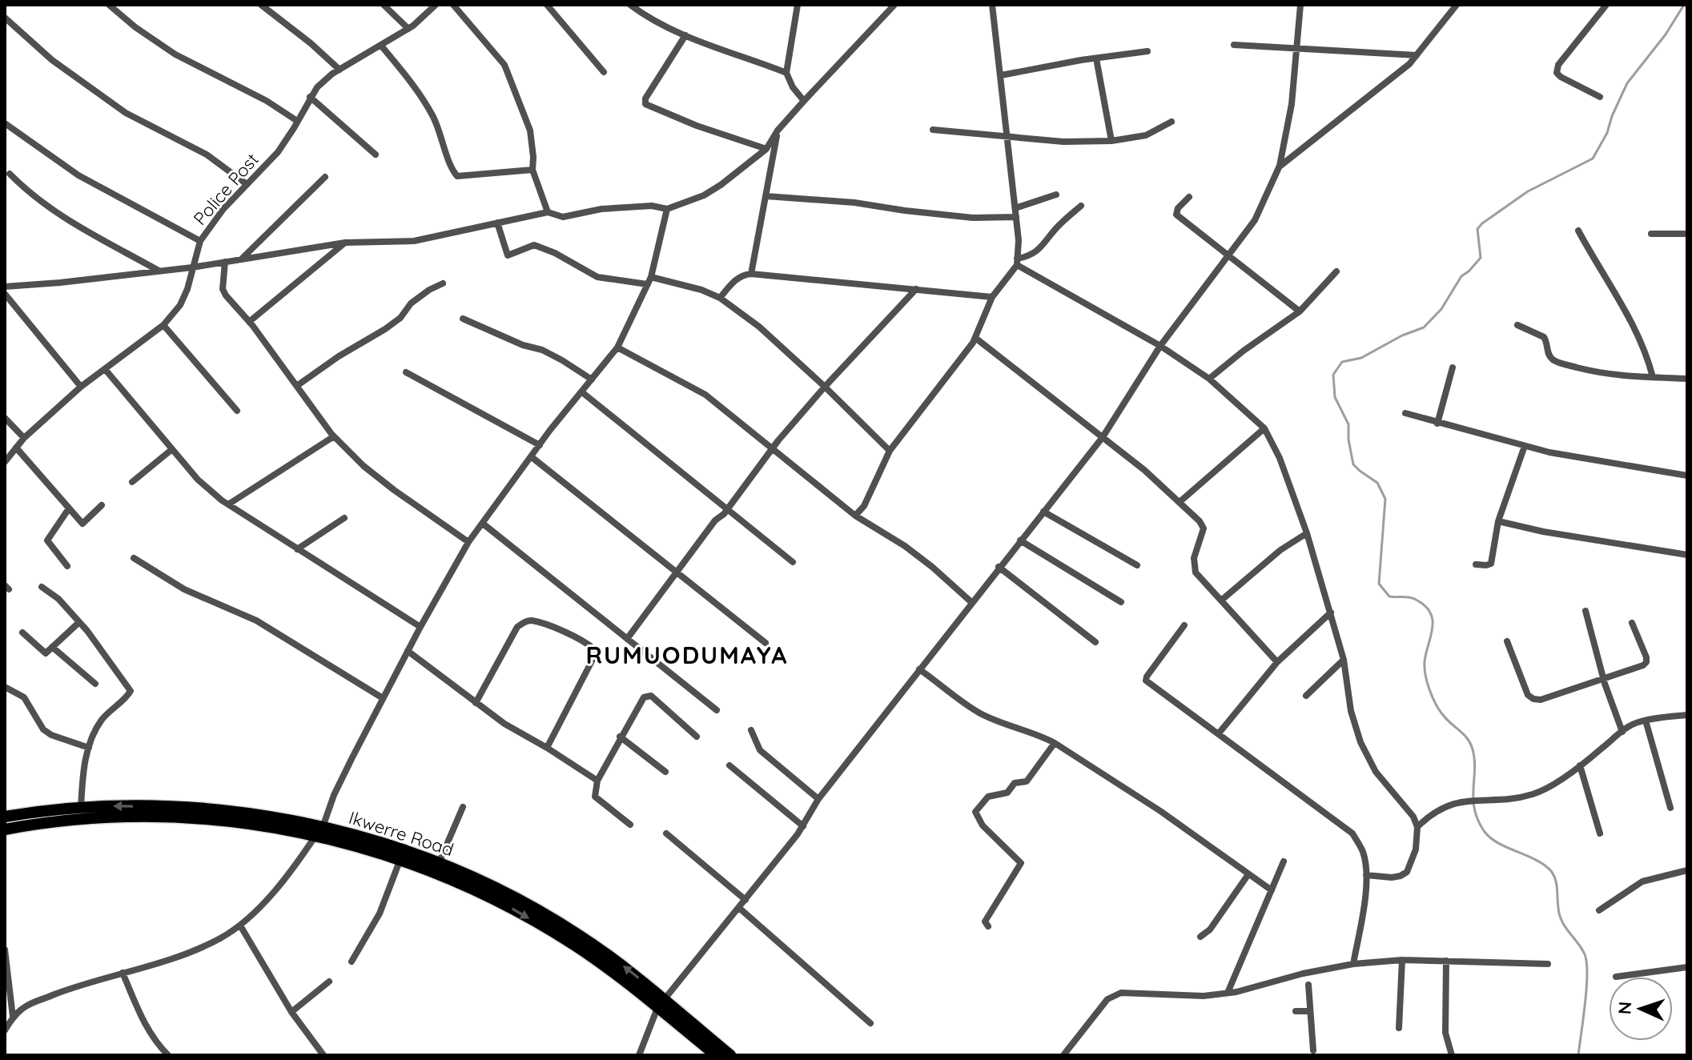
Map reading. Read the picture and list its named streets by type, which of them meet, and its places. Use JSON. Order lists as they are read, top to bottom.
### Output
{
  "streets": {
    "main road": ["Ikwerre Road"],
    "street": ["Police Post"]
  },
  "districts": ["RUMUODUMAYA"],
  "north": "left"
}
